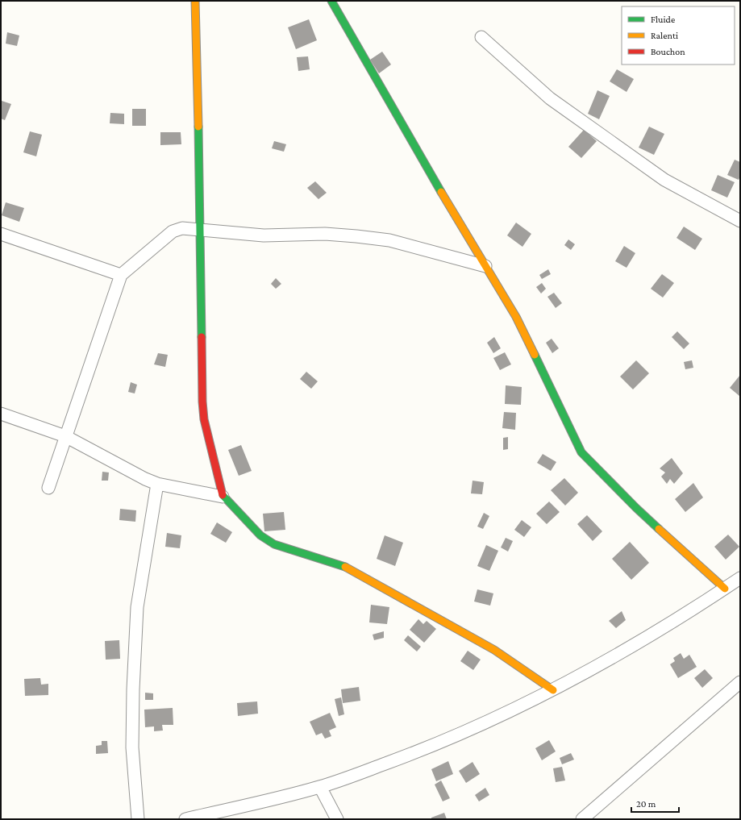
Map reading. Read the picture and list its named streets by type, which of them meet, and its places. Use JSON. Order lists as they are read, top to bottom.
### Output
{
  "legend": ["Fluide", "Ralenti", "Bouchon"],
  "scale_bar": "20 m"
}
